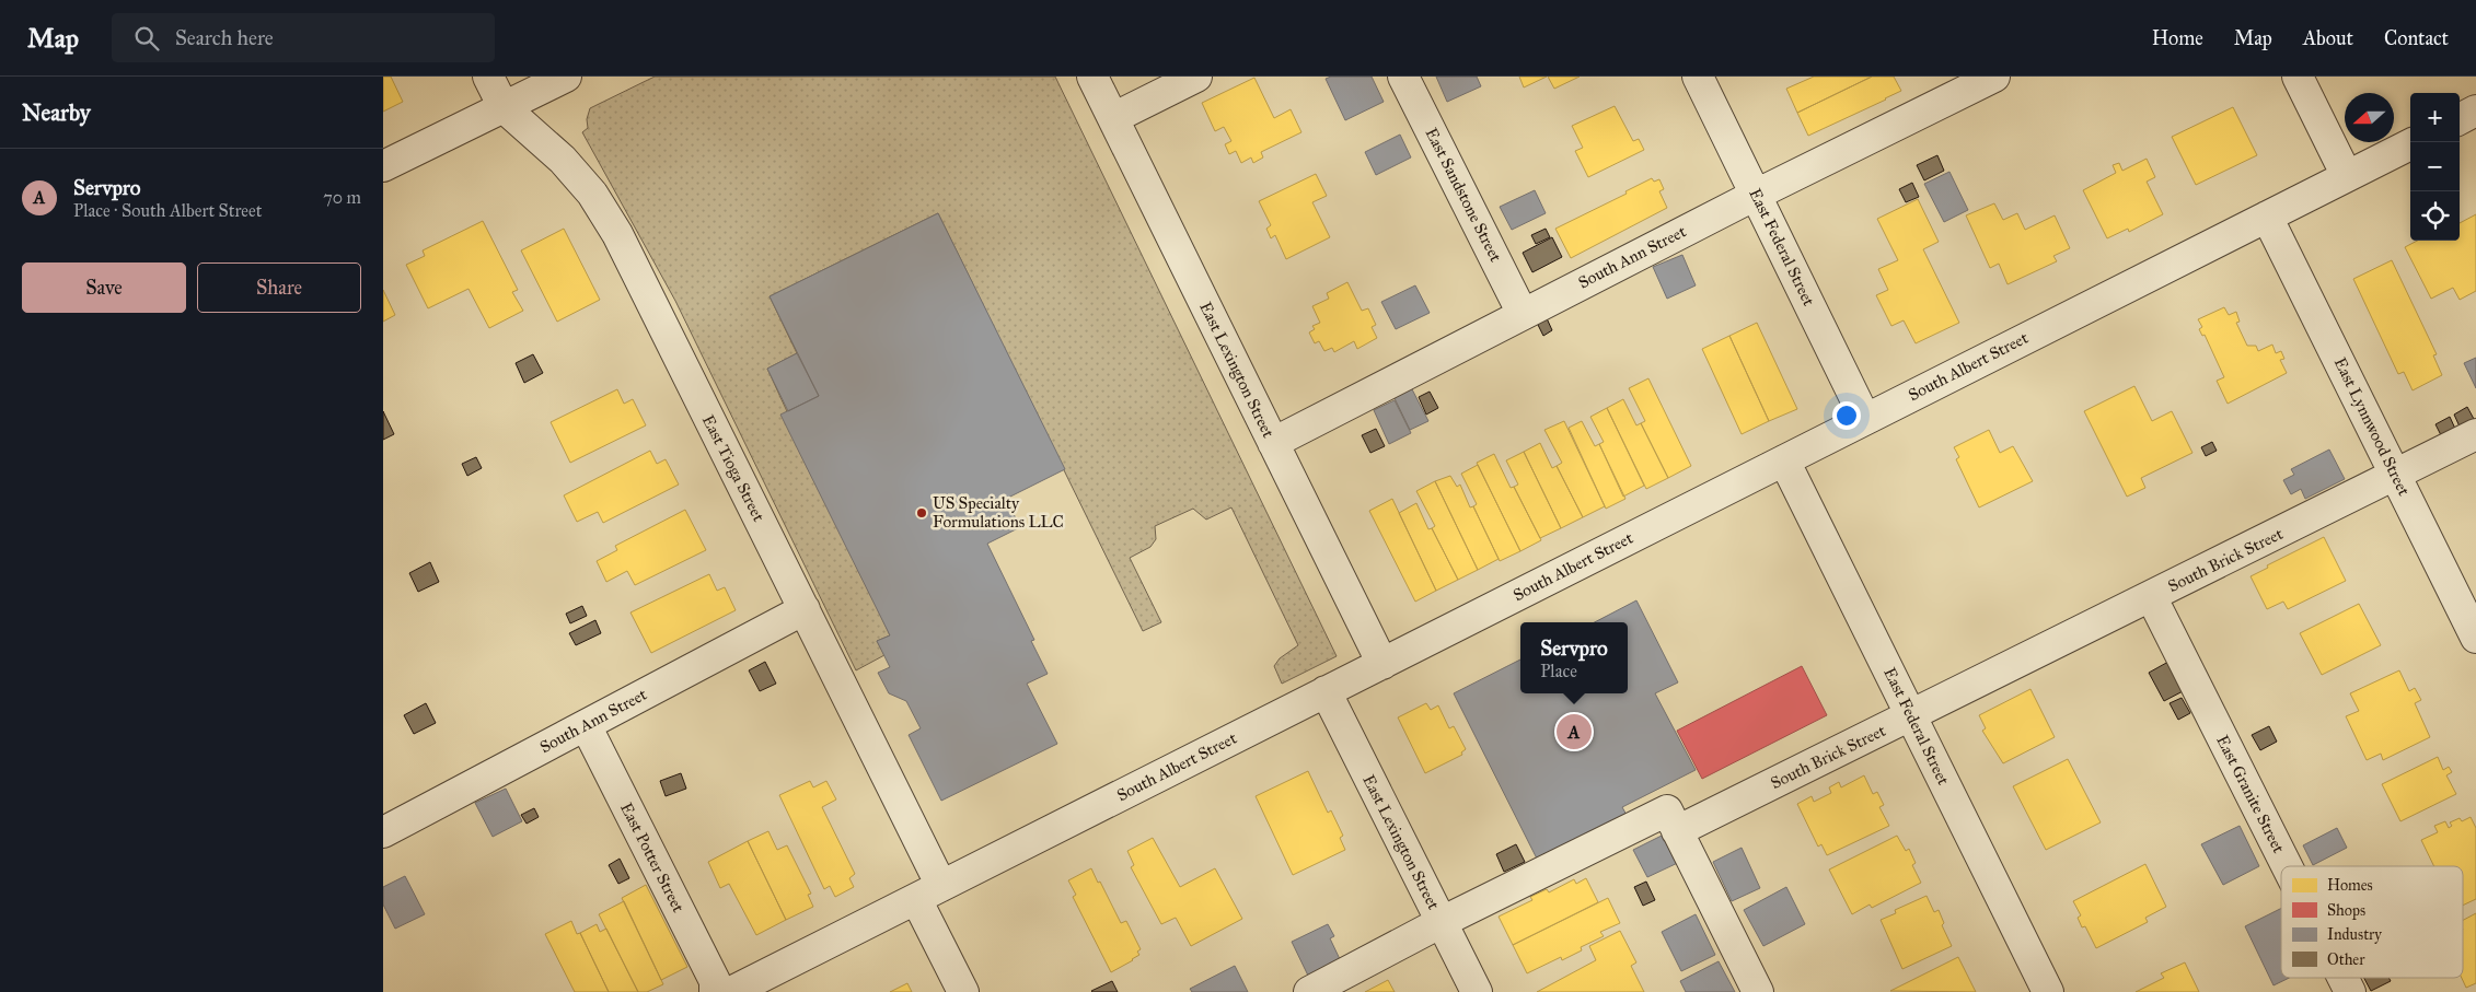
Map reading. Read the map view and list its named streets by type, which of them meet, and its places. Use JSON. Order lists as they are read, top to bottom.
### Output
{
  "streets": {
    "street": [
      "East Sandstone Street",
      "East Federal Street",
      "South Ann Street",
      "South Albert Street",
      "East Lexington Street",
      "East Lynnwood Street",
      "East Tioga Street",
      "South Brick Street",
      "East Granite Street",
      "East Potter Street"
    ]
  },
  "crossings": [
    ["East Sandstone Street", "South Ann Street"],
    ["East Federal Street", "South Ann Street"],
    ["East Federal Street", "South Albert Street"],
    ["East Federal Street", "South Brick Street"],
    ["South Ann Street", "East Lexington Street"],
    ["South Ann Street", "East Tioga Street"],
    ["South Ann Street", "East Potter Street"],
    ["South Albert Street", "East Lexington Street"],
    ["South Albert Street", "East Lynnwood Street"],
    ["South Albert Street", "East Tioga Street"],
    ["East Lynnwood Street", "South Brick Street"],
    ["South Brick Street", "East Granite Street"]
  ],
  "places": ["US Specialty Formulations LLC"],
  "legend": [
    "Homes",
    "Shops",
    "Industry",
    "Other"
  ],
  "north": "left",
  "page": {
    "header": "Map",
    "search": "Search here",
    "nav": [
      "Home",
      "Map",
      "About",
      "Contact"
    ],
    "heading": "Nearby",
    "map_buttons": ["+", "−"],
    "list": [
      {
        "mark": "A",
        "name": "Servpro",
        "note": "Place · South Albert Street",
        "value": "70 m"
      }
    ],
    "buttons": ["Save", "Share"],
    "popup": ["Servpro", "Place"],
    "pins": "A"
  }
}
